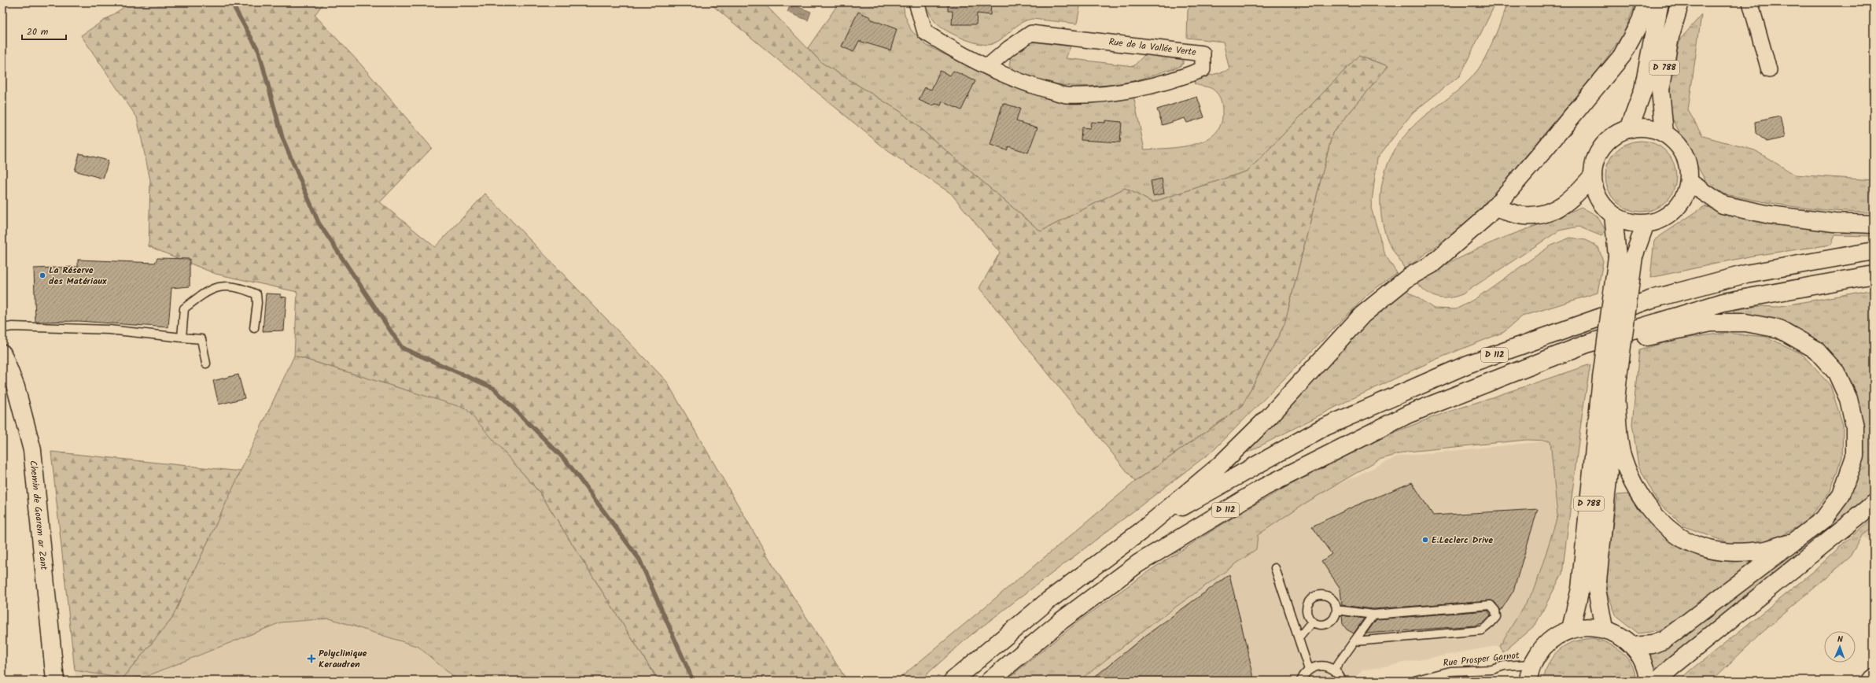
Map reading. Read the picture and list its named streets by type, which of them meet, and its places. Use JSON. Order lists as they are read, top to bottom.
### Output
{
  "streets": {
    "main road": ["D 788", "D 112", "Chemin de Goarem ar Zant"],
    "street": ["Rue de la Vallée Verte"],
    "lane": ["Rue Prosper Garnot"]
  },
  "places": {
    "other": ["La Réserve des Matériaux", "E.Leclerc Drive"],
    "health": ["Polyclinique Keraudren"]
  },
  "scale_bar": "20 m",
  "north": "top"
}
